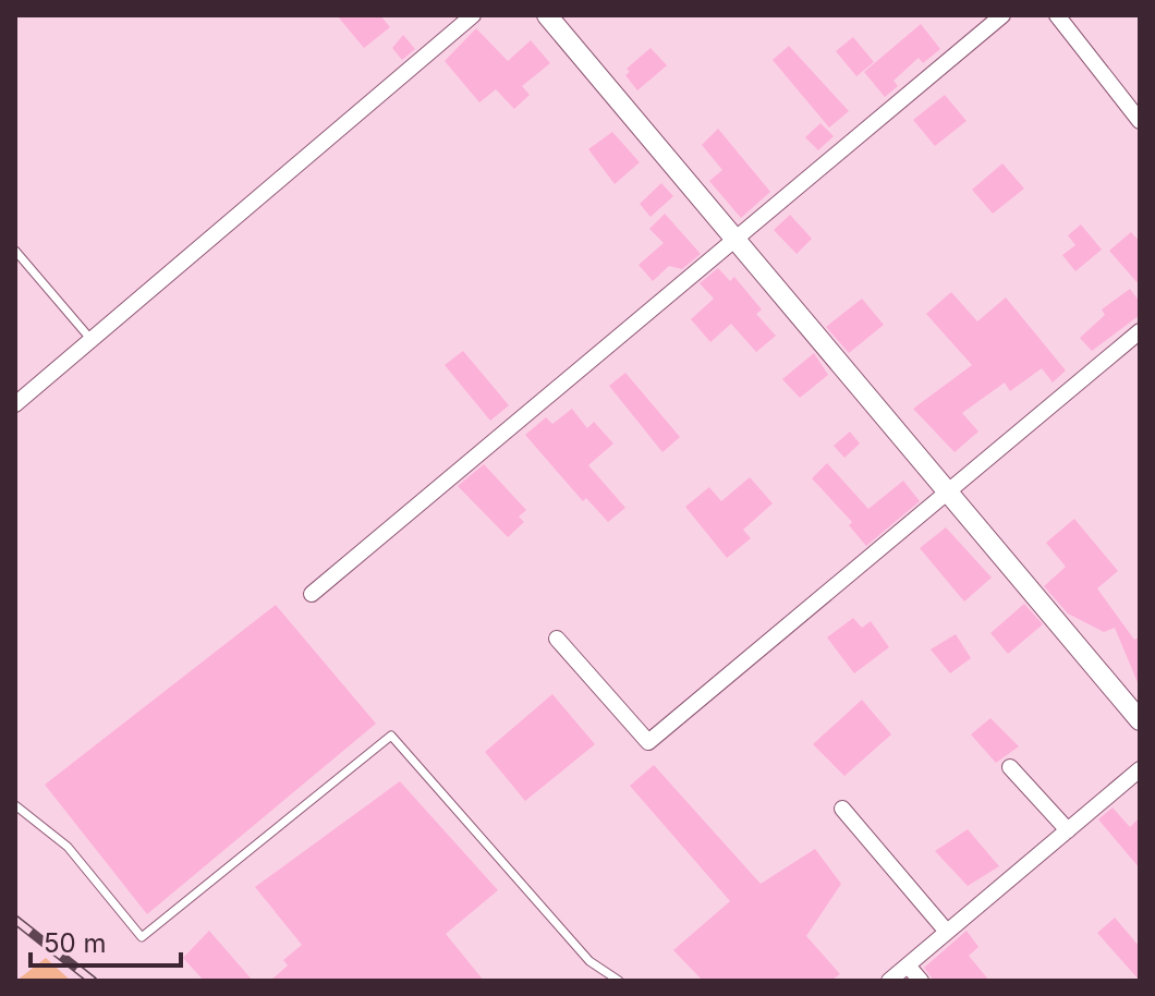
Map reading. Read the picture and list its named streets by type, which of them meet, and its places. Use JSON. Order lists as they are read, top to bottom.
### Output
{
  "scale_bar": "50 m"
}
